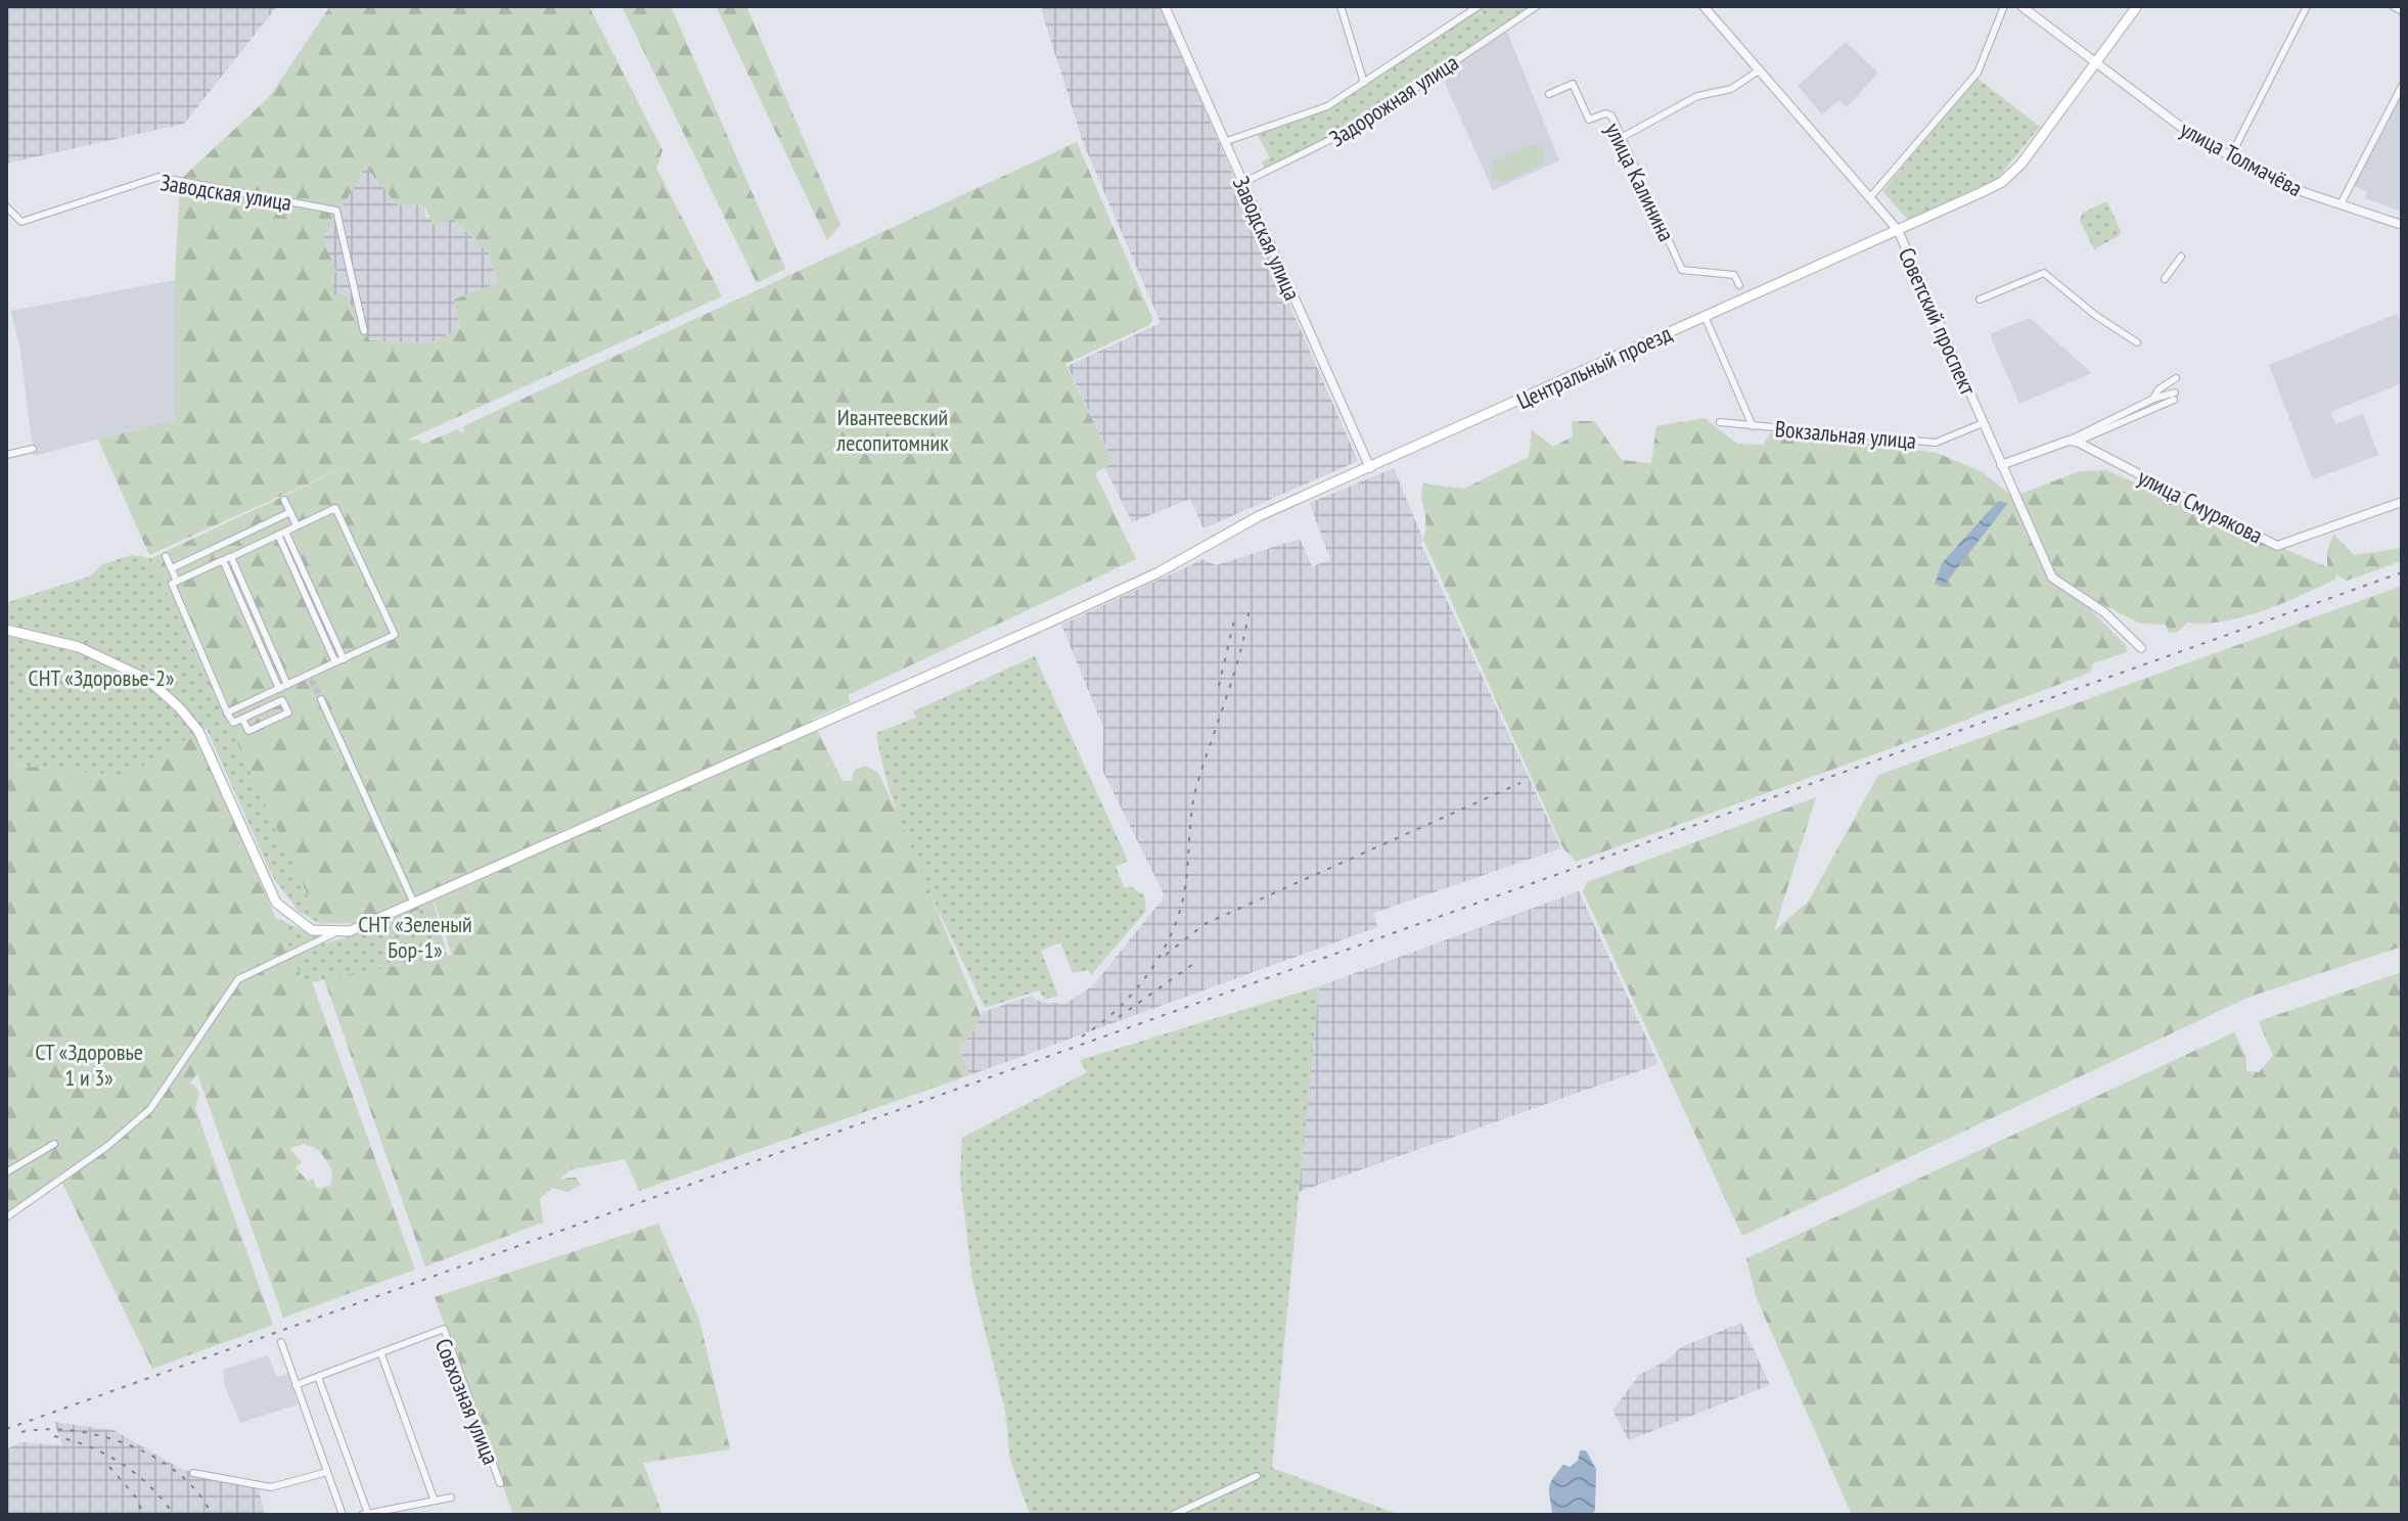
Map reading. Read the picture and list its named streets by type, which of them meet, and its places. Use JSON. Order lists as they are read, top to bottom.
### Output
{
  "streets": {
    "main road": ["Центральный проезд"],
    "street": [
      "Задорожная улица",
      "улица Толмачёва",
      "улица Калинина",
      "Заводская улица",
      "Советский проспект",
      "Вокзальная улица",
      "улица Смурякова",
      "Совхозная улица"
    ]
  },
  "crossings": [
    ["Задорожная улица", "Заводская улица"],
    ["улица Толмачёва", "Центральный проезд"],
    ["Заводская улица", "Центральный проезд"],
    ["Советский проспект", "Центральный проезд"],
    ["Советский проспект", "Вокзальная улица"]
  ],
  "parks": [
    "Ивантеевский лесопитомник",
    "СНТ «Здоровье-2»",
    "СНТ «Зеленый Бор-1»",
    "СТ «Здоровье 1 и 3»"
  ]
}
